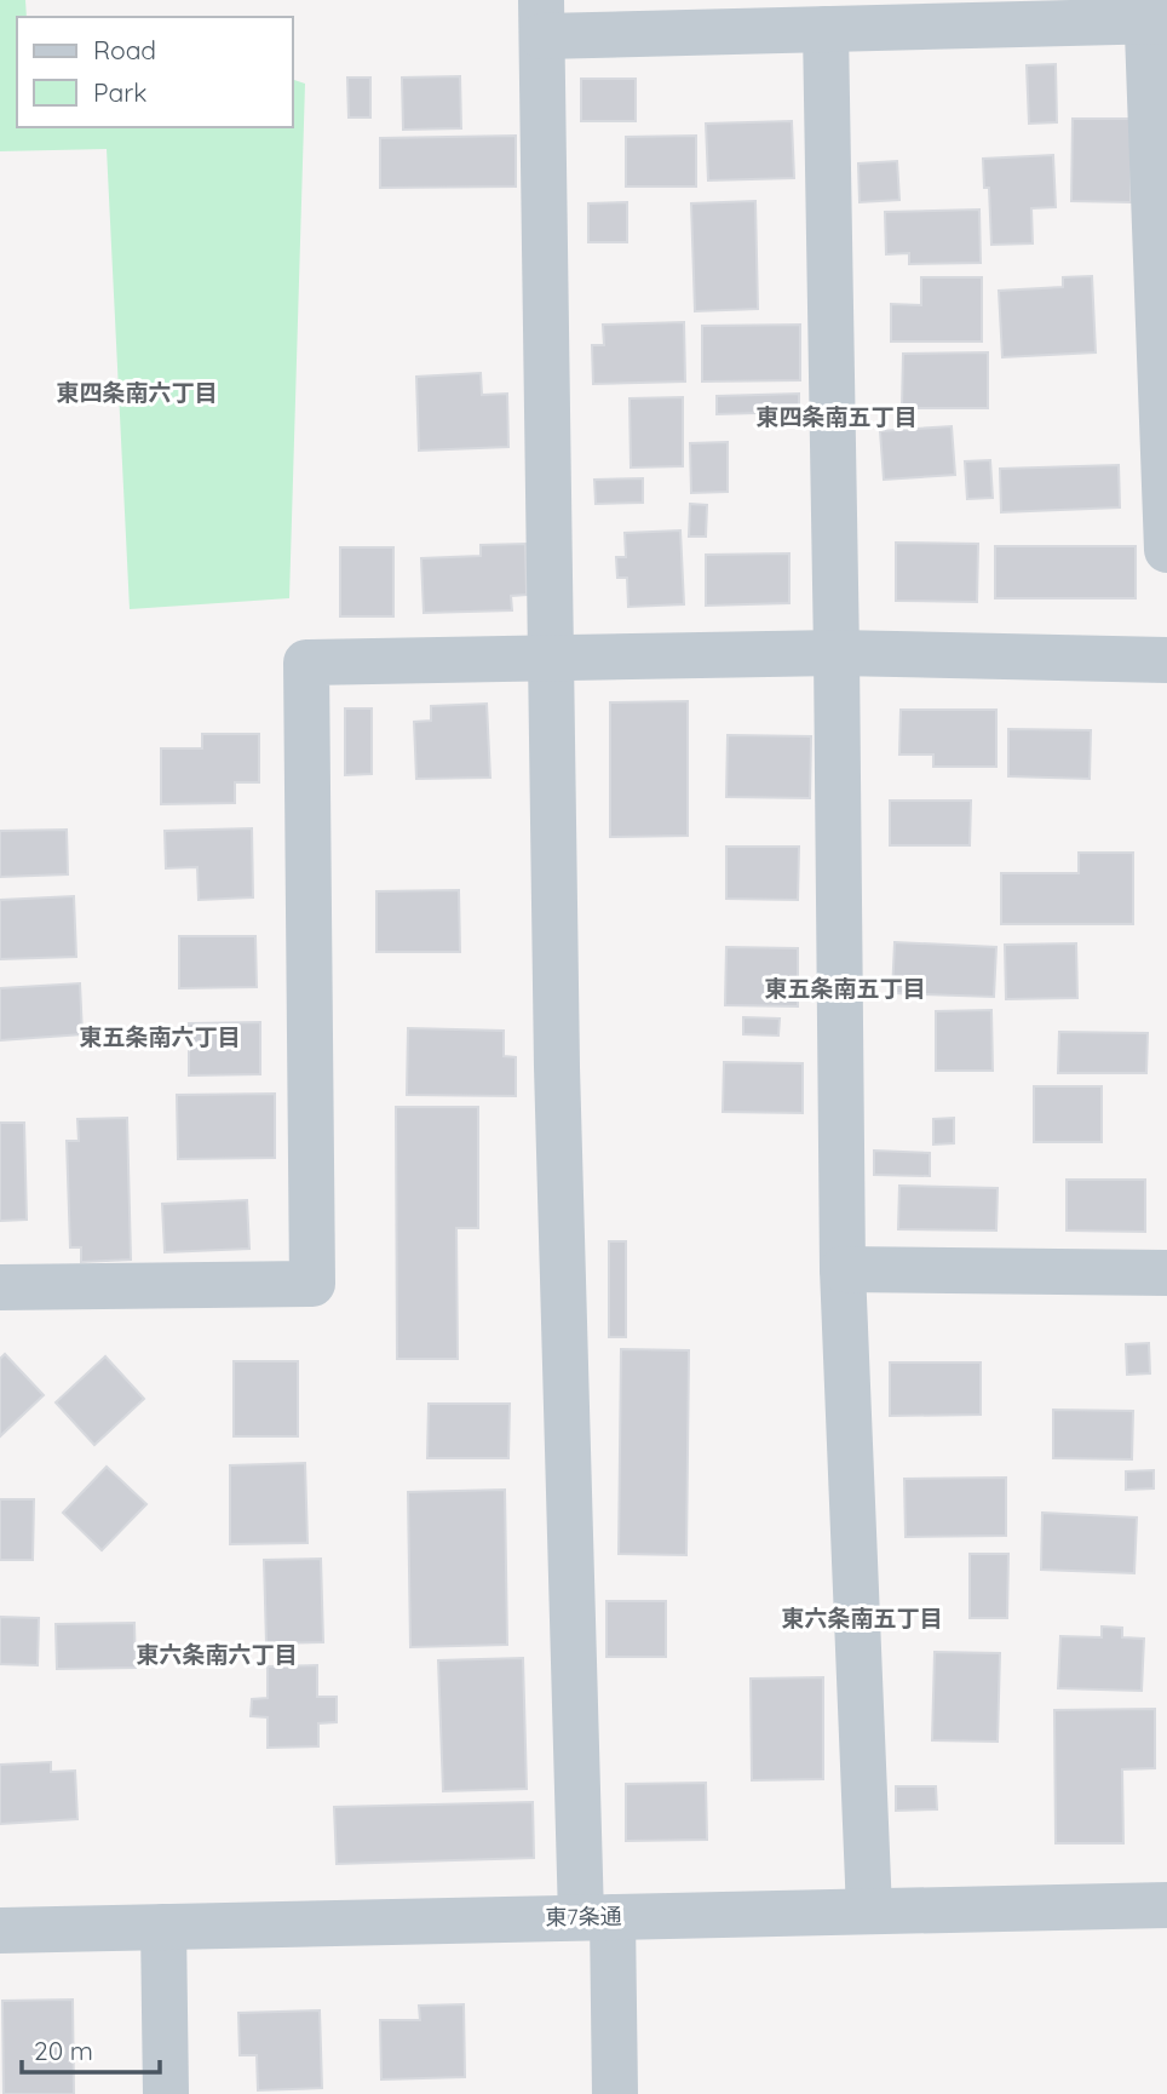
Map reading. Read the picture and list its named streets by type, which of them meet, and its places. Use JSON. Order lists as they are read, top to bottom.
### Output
{
  "streets": {
    "street": ["東7条通"]
  },
  "districts": [
    "東四条南六丁目",
    "東四条南五丁目",
    "東五条南五丁目",
    "東五条南六丁目",
    "東六条南五丁目",
    "東六条南六丁目"
  ],
  "legend": ["Road", "Park"],
  "scale_bar": "20 m"
}
